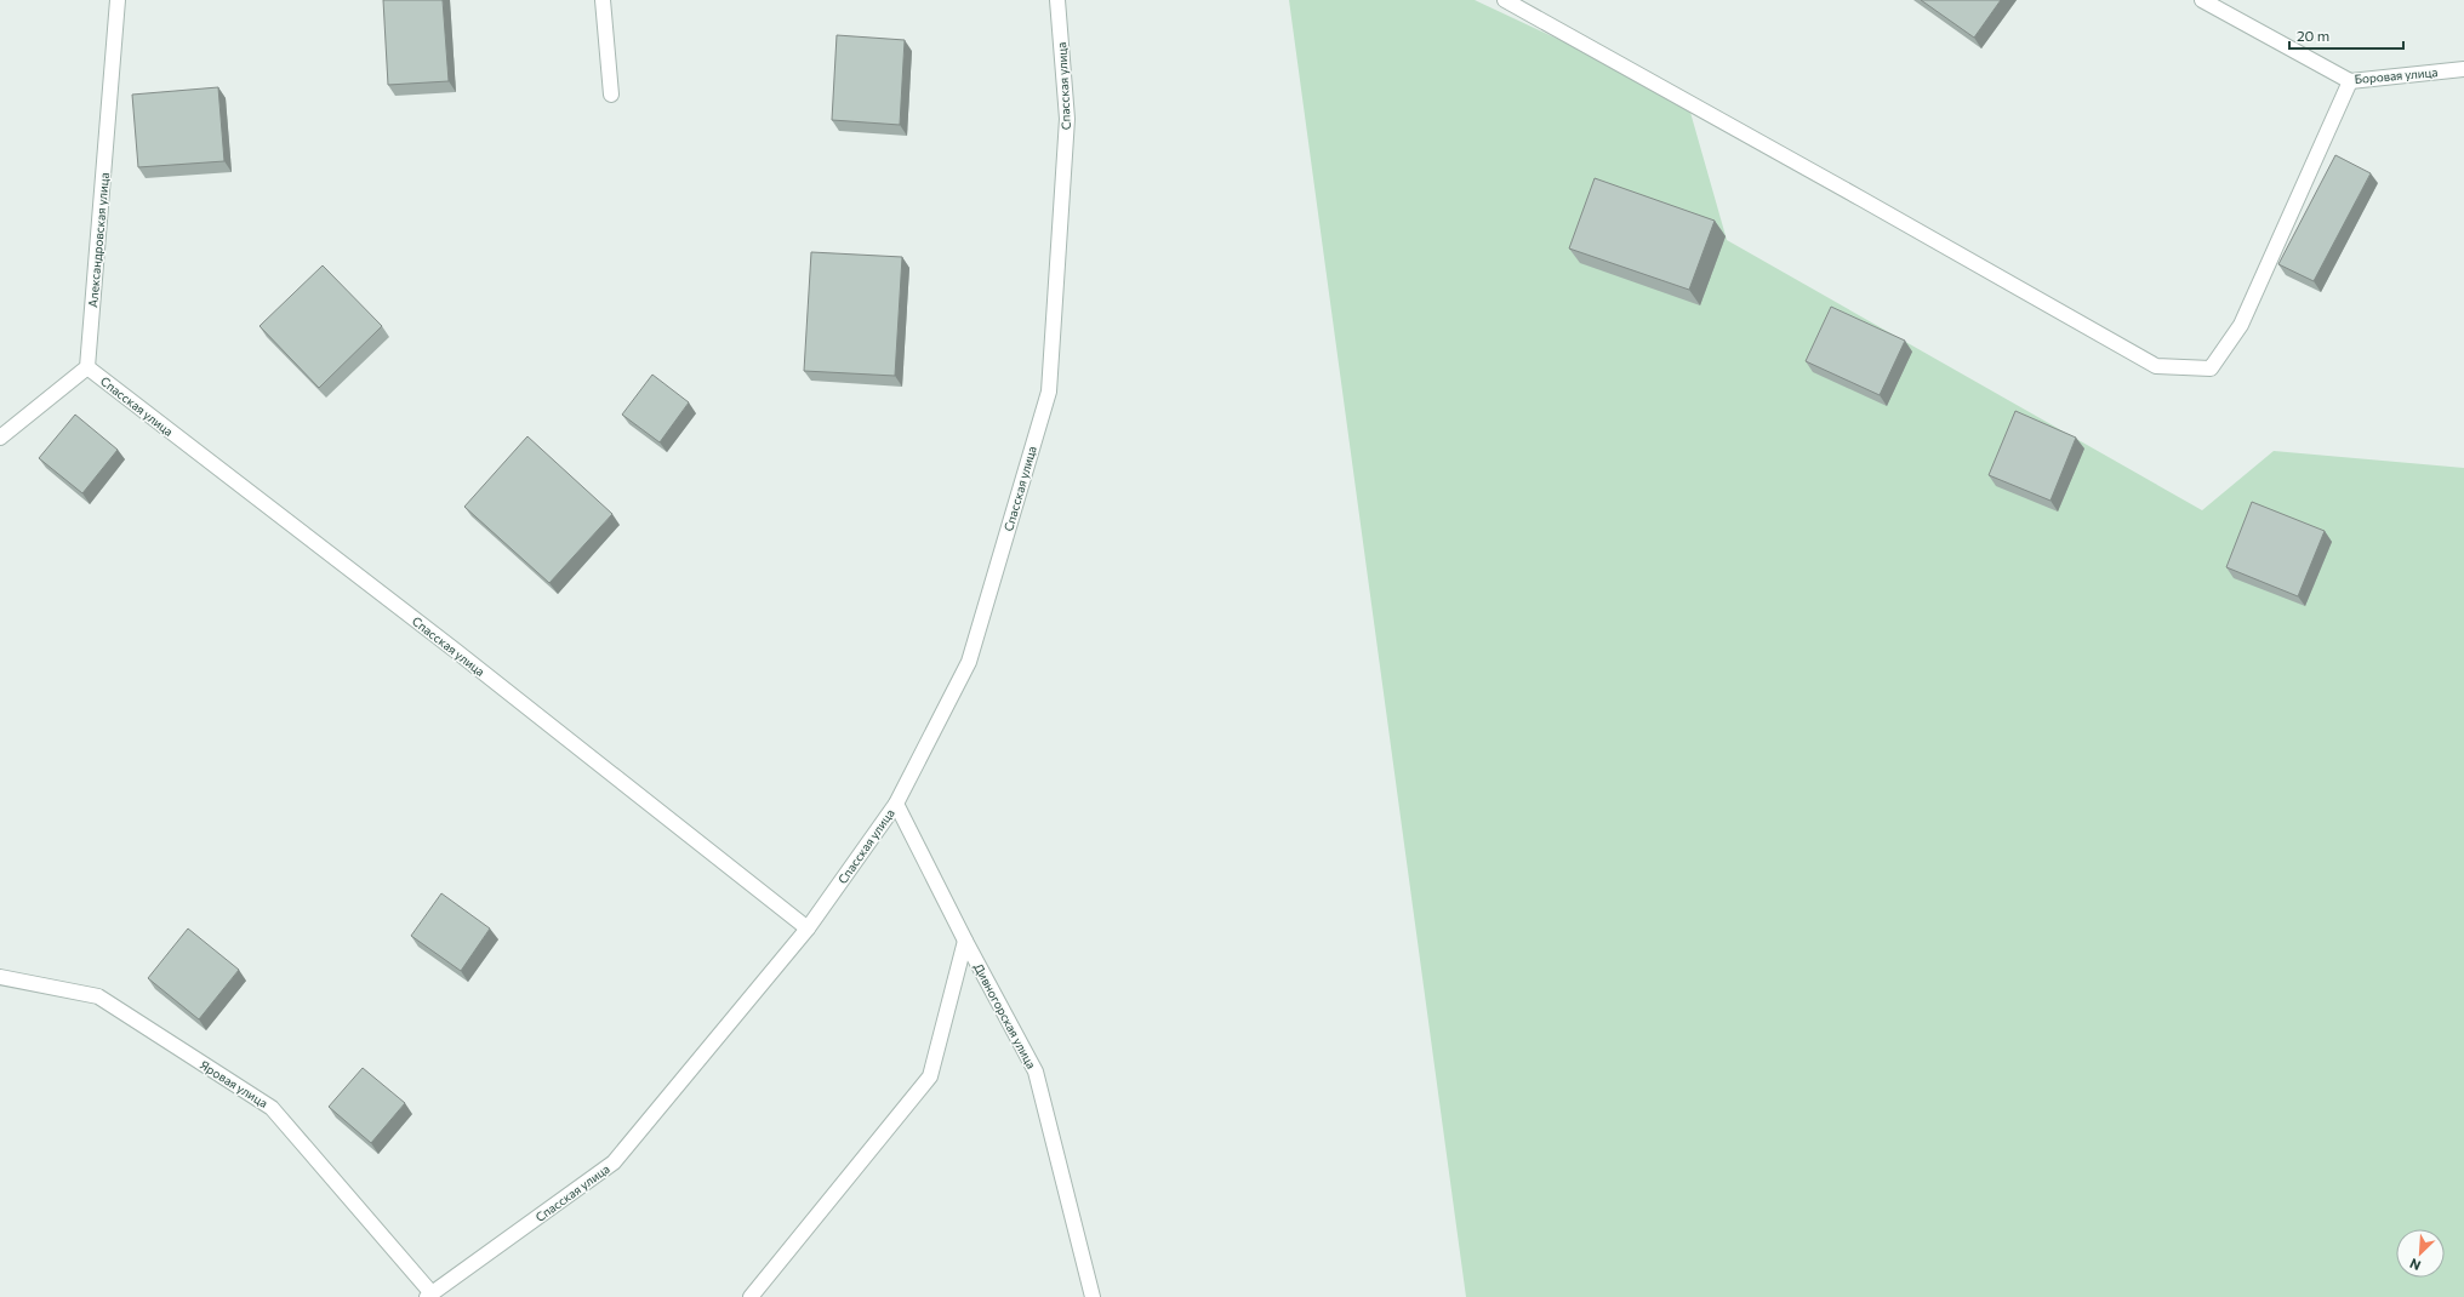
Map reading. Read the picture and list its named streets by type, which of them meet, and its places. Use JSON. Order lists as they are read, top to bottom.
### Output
{
  "streets": {
    "street": [
      "Боровая улица",
      "Спасская улица",
      "Александровская улица",
      "Дивногорская улица",
      "Яровая улица"
    ]
  },
  "crossings": [
    ["Спасская улица", "Александровская улица"],
    ["Спасская улица", "Дивногорская улица"],
    ["Спасская улица", "Яровая улица"]
  ],
  "scale_bar": "20 m",
  "north": "bottom left"
}
